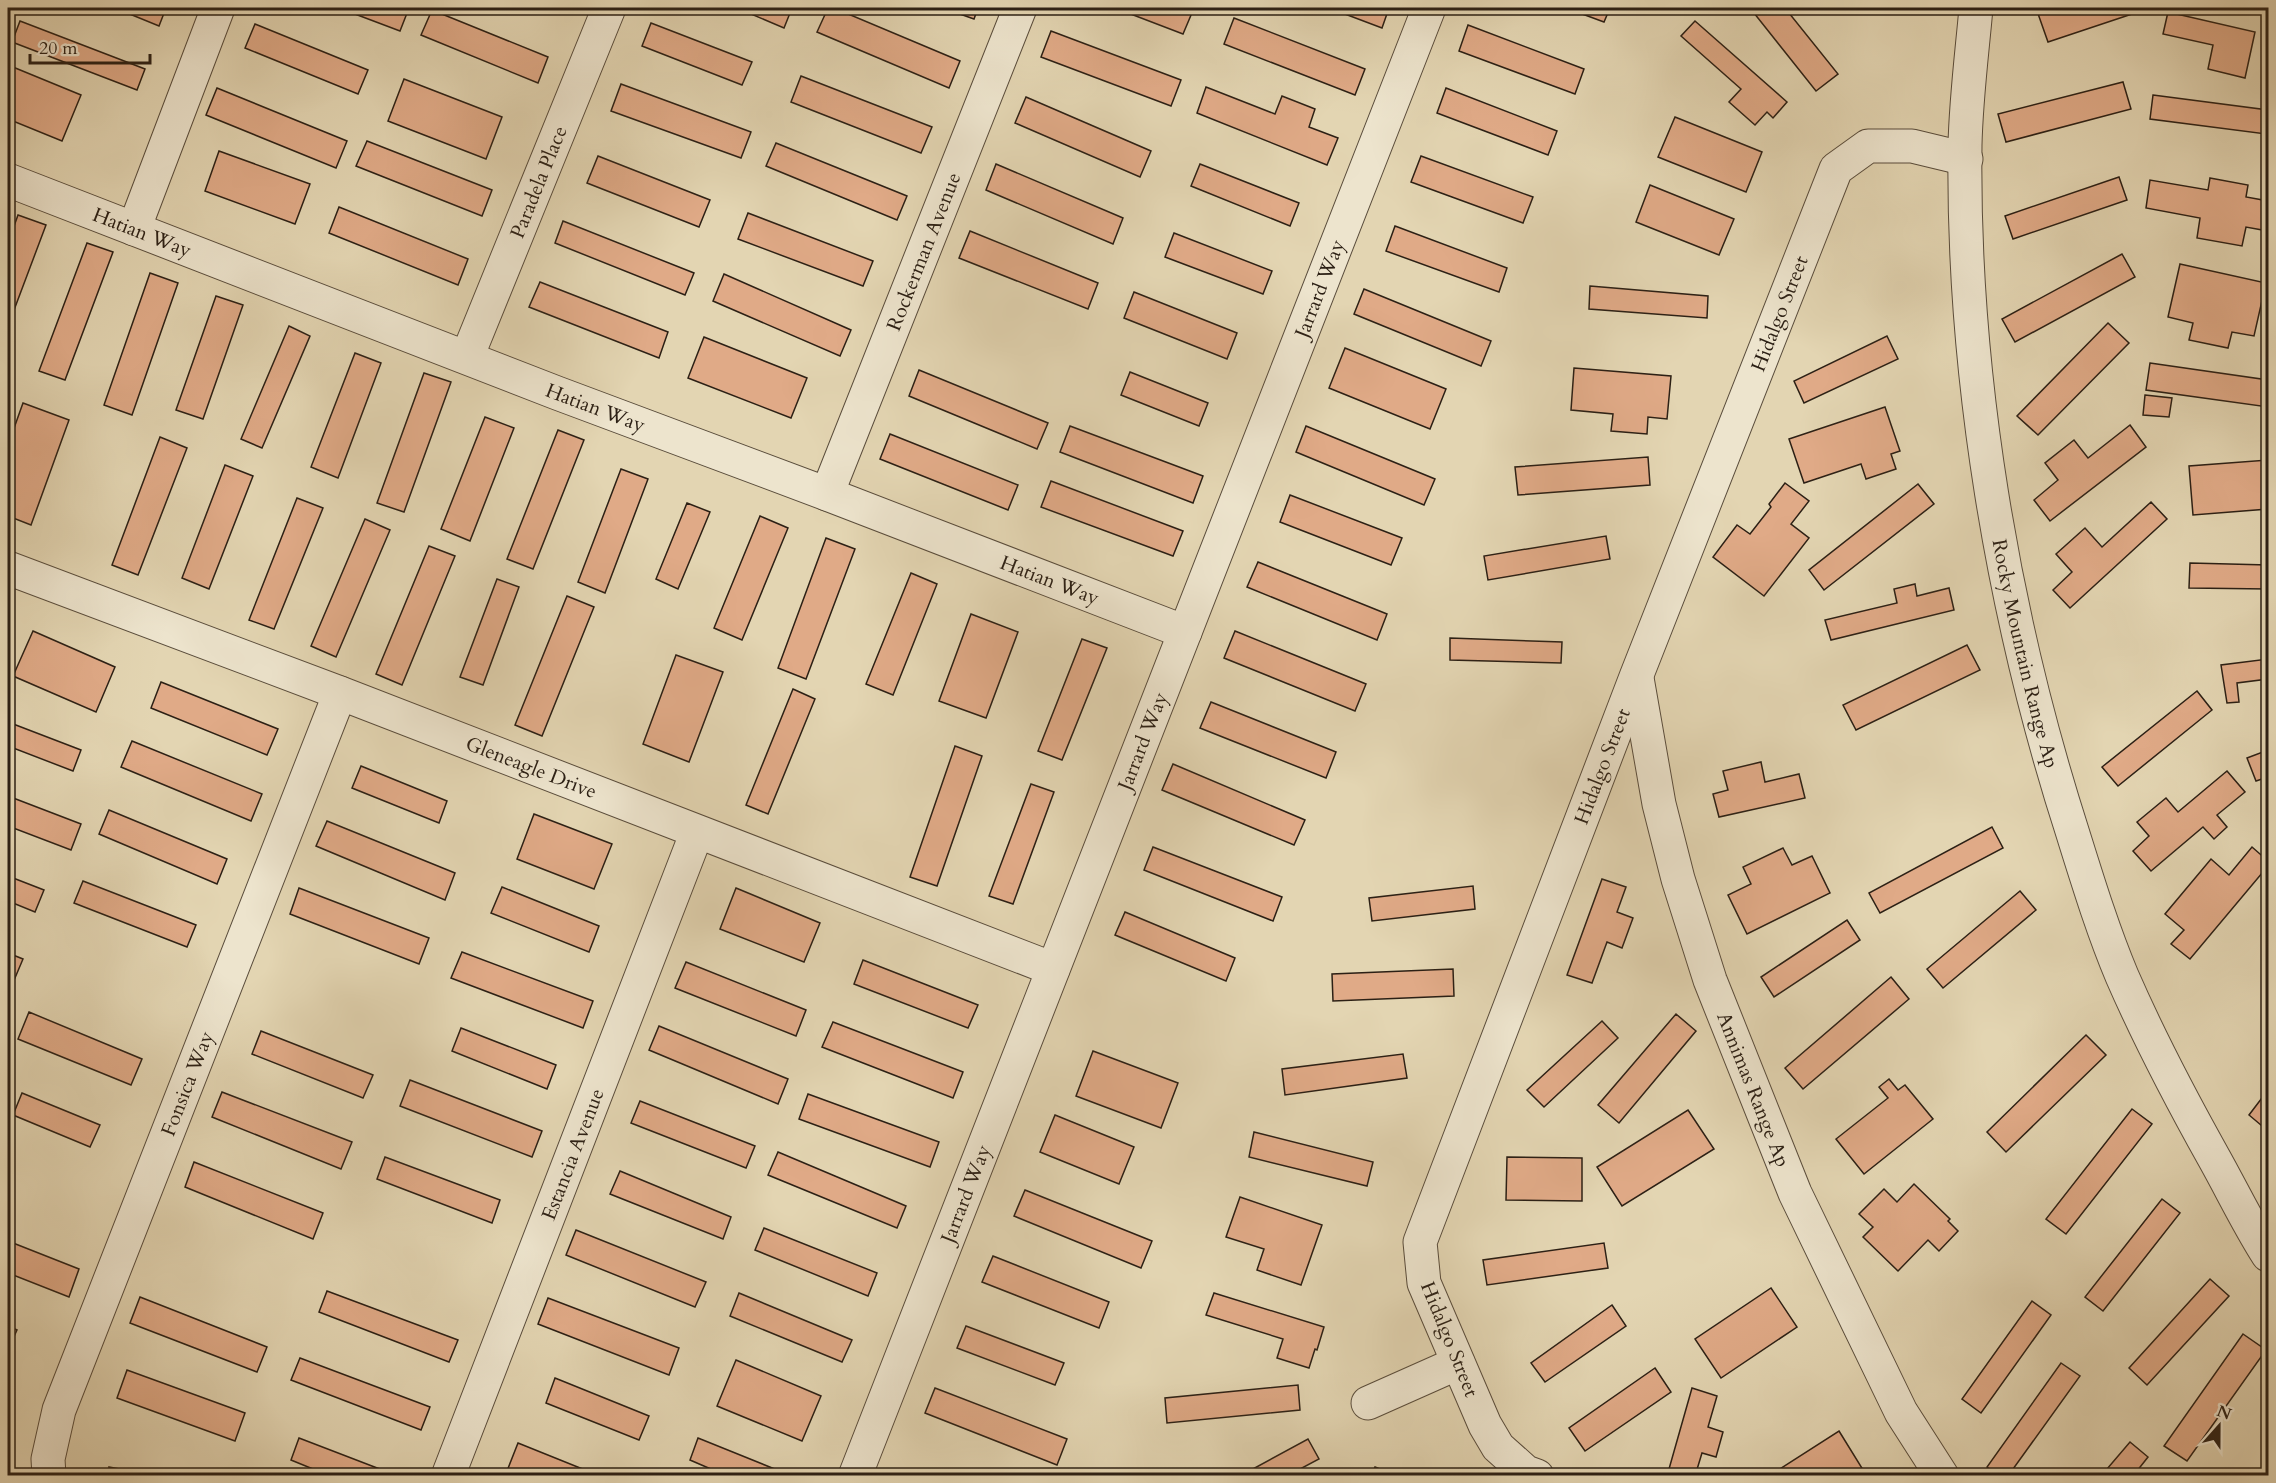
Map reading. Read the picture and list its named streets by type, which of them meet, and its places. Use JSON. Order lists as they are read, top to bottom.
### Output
{
  "streets": {
    "street": [
      "Paradela Place",
      "Hatian Way",
      "Rockerman Avenue",
      "Jarrard Way",
      "Hidalgo Street",
      "Rocky Mountain Range Ap",
      "Gleneagle Drive",
      "Fonsica Way",
      "Annimas Range Ap",
      "Estancia Avenue"
    ]
  },
  "crossings": [
    ["Paradela Place", "Hatian Way"],
    ["Hatian Way", "Rockerman Avenue"],
    ["Hatian Way", "Jarrard Way"],
    ["Jarrard Way", "Gleneagle Drive"],
    ["Hidalgo Street", "Rocky Mountain Range Ap"],
    ["Hidalgo Street", "Annimas Range Ap"],
    ["Gleneagle Drive", "Fonsica Way"],
    ["Gleneagle Drive", "Estancia Avenue"]
  ],
  "scale_bar": "20 m",
  "north": "top"
}
